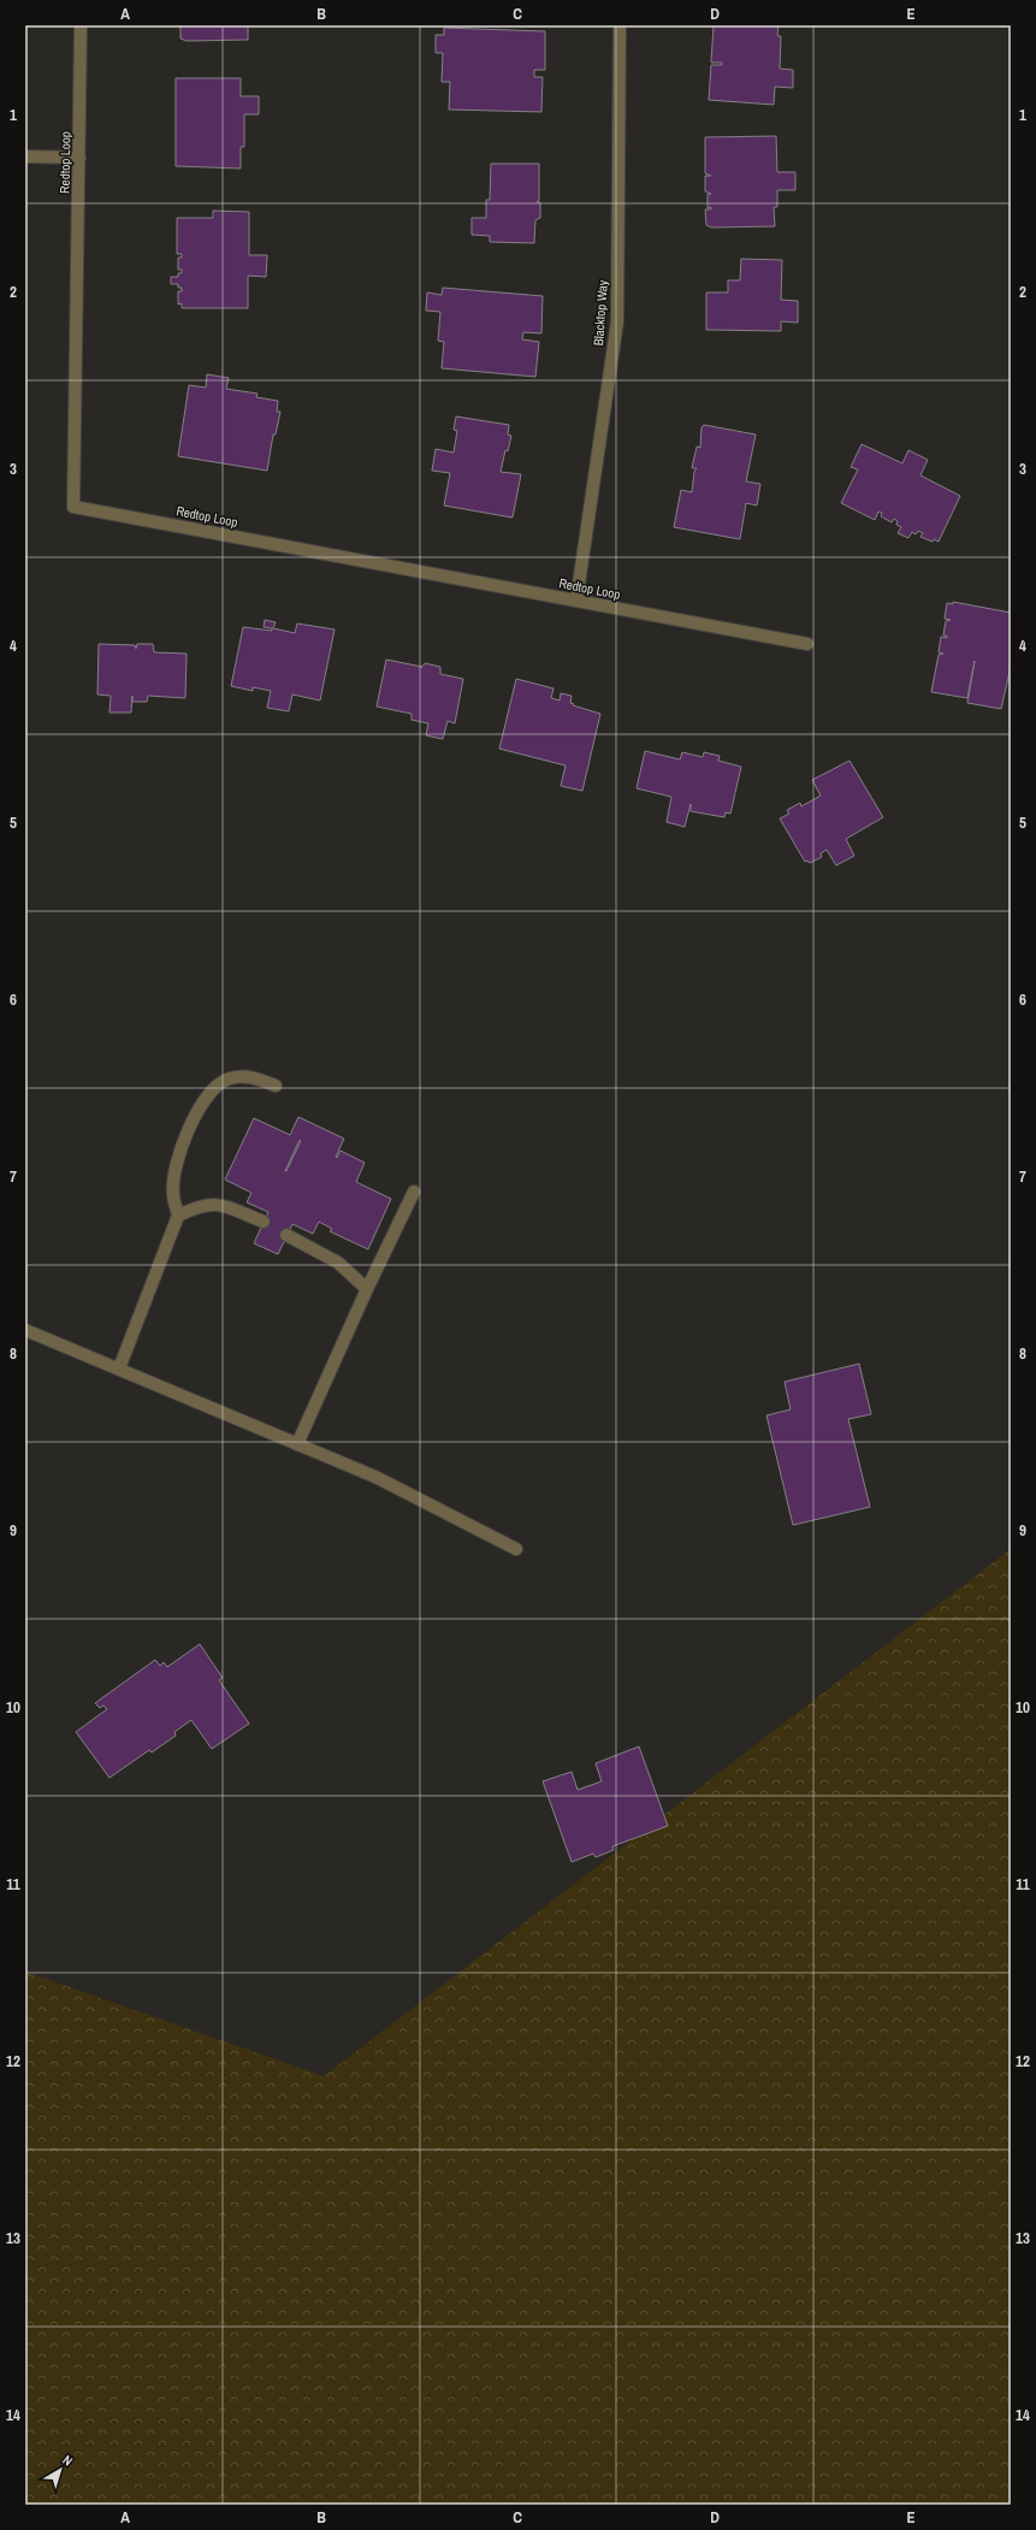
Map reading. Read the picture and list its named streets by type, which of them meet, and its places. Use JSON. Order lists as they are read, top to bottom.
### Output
{
  "streets": {
    "street": ["Redtop Loop", "Blacktop Way"]
  },
  "crossings": [
    ["Redtop Loop", "Blacktop Way"]
  ],
  "north": "top right",
  "grid": {
    "columns": [
      "A",
      "B",
      "C",
      "D",
      "E"
    ],
    "rows": [
      "1",
      "2",
      "3",
      "4",
      "5",
      "6",
      "7",
      "8",
      "9",
      "10",
      "11",
      "12",
      "13",
      "14"
    ]
  }
}
